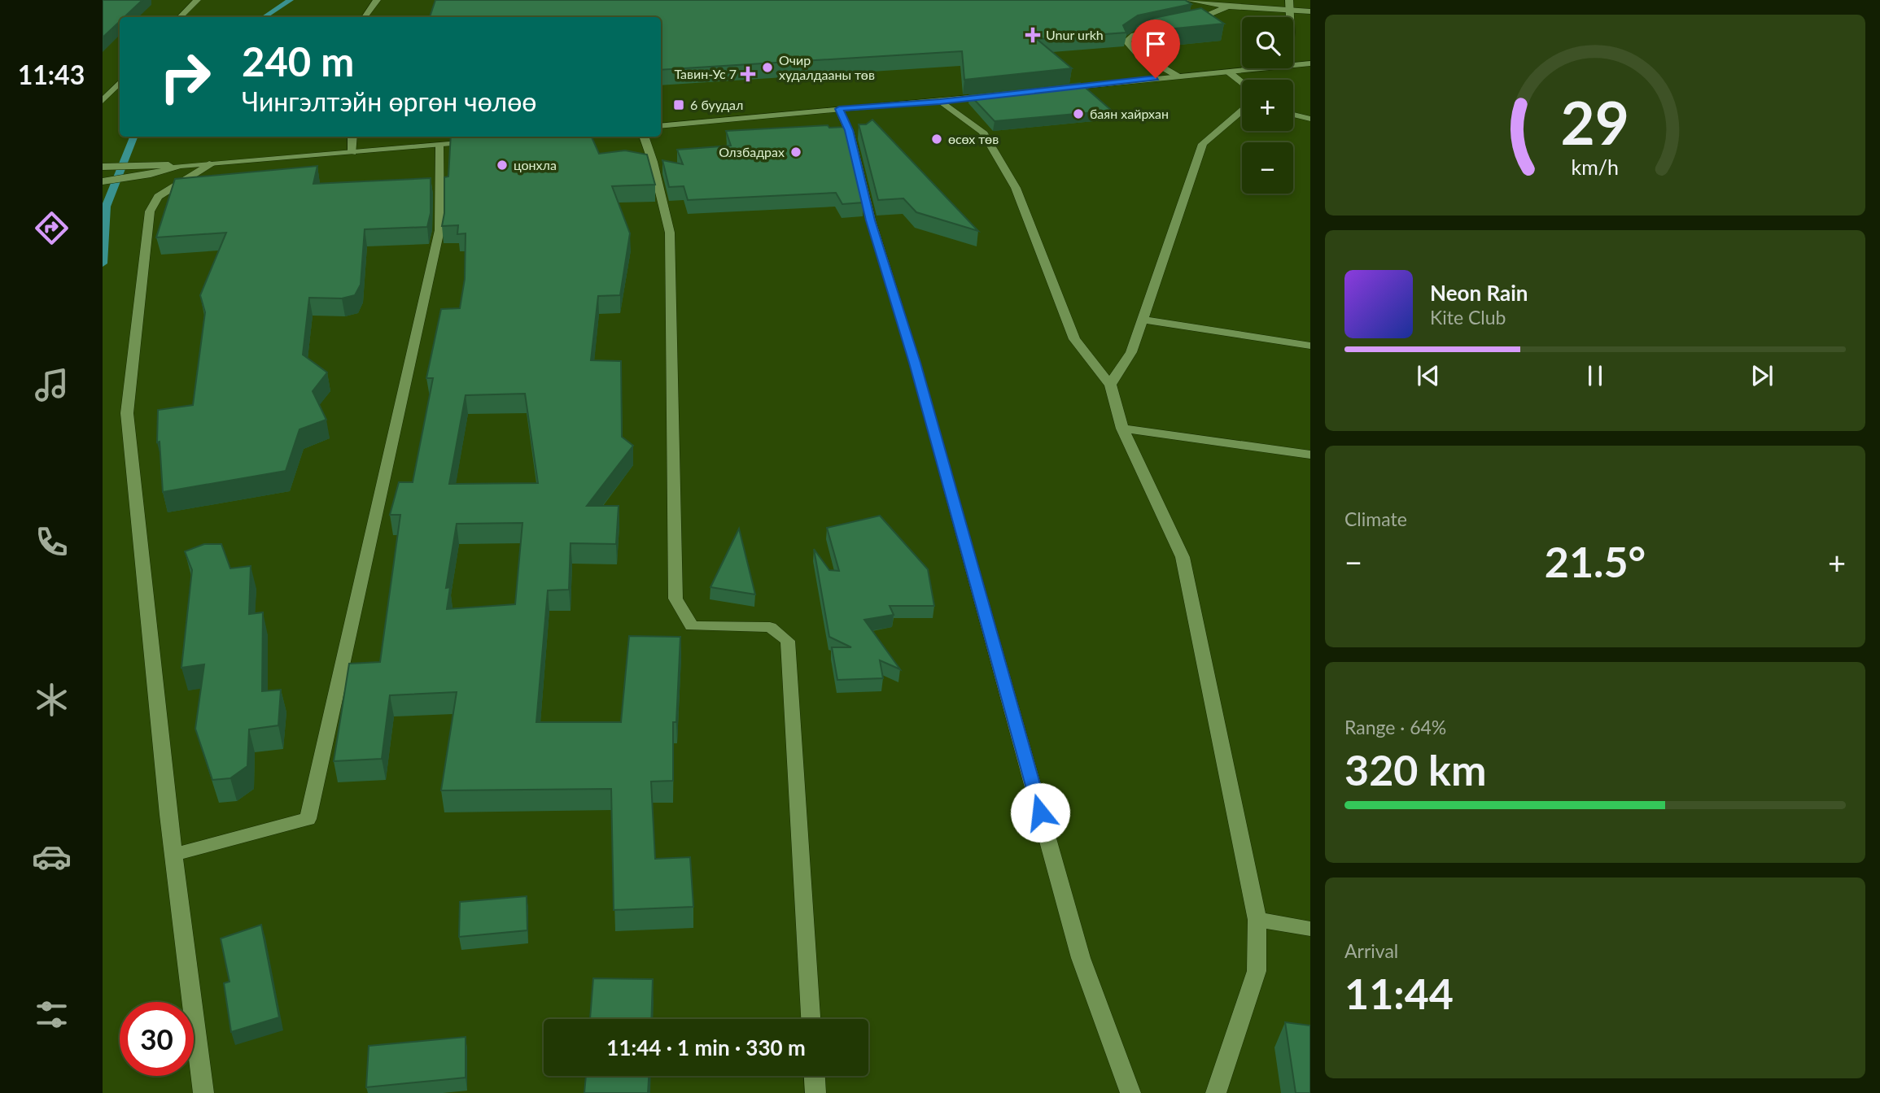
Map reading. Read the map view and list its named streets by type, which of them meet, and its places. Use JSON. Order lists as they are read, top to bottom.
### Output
{
  "places": {
    "health": ["Unur urkh", "Тавин-Ус 7"],
    "other": [
      "Очир худалдааны төв",
      "баян хайрхан",
      "өсөх төв",
      "Олзбадрах",
      "цонхла"
    ],
    "transit": ["6 буудал"]
  },
  "page": {
    "tabs": "11:43",
    "map_buttons": ["+", "−"],
    "turn": ["240 m", "Чингэлтэйн өргөн чөлөө"],
    "song": ["Neon Rain", "Kite Club"],
    "tile": [
      "Climate",
      ["Range · 64%", "320 km"],
      ["Arrival", "11:44"]
    ],
    "heat": ["−", "21.5°", "+"],
    "limit": "30",
    "trip": "11:44 · 1 min · 330 m",
    "gauge": ["29", "km/h"]
  }
}
